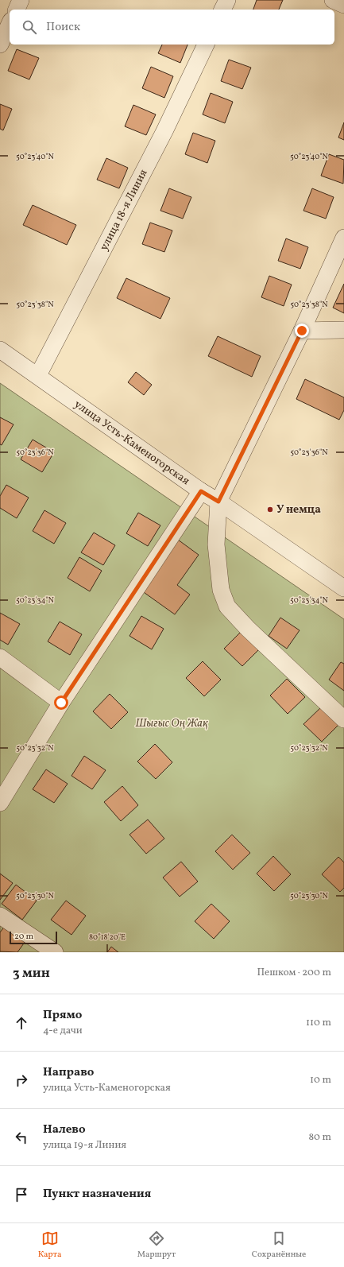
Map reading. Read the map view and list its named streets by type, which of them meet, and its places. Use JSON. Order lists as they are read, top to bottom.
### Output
{
  "streets": {
    "street": ["улица 18-я Линия", "улица Усть-Каменогорская"]
  },
  "crossings": [
    ["улица 18-я Линия", "улица Усть-Каменогорская"]
  ],
  "parks": ["Шығыс Оң Жақ"],
  "places": ["У немца"],
  "scale_bar": "20 m",
  "page": {
    "search": "Поиск",
    "scale": "20 m",
    "heading": ["3 мин", "Пешком · 200 m"],
    "list": [
      ["Прямо", "4-е дачи", "110 m"],
      ["Направо", "улица Усть-Каменогорская", "10 m"],
      ["Налево", "улица 19-я Линия", "80 m"],
      "Пункт назначения"
    ],
    "nav": ["Карта", "Маршрут", "Сохранённые"]
  },
  "coordinates": [
    "50°23'40\"N",
    "50°23'38\"N",
    "50°23'36\"N",
    "50°23'34\"N",
    "50°23'32\"N",
    "50°23'30\"N",
    "80°18'20\"E"
  ]
}
